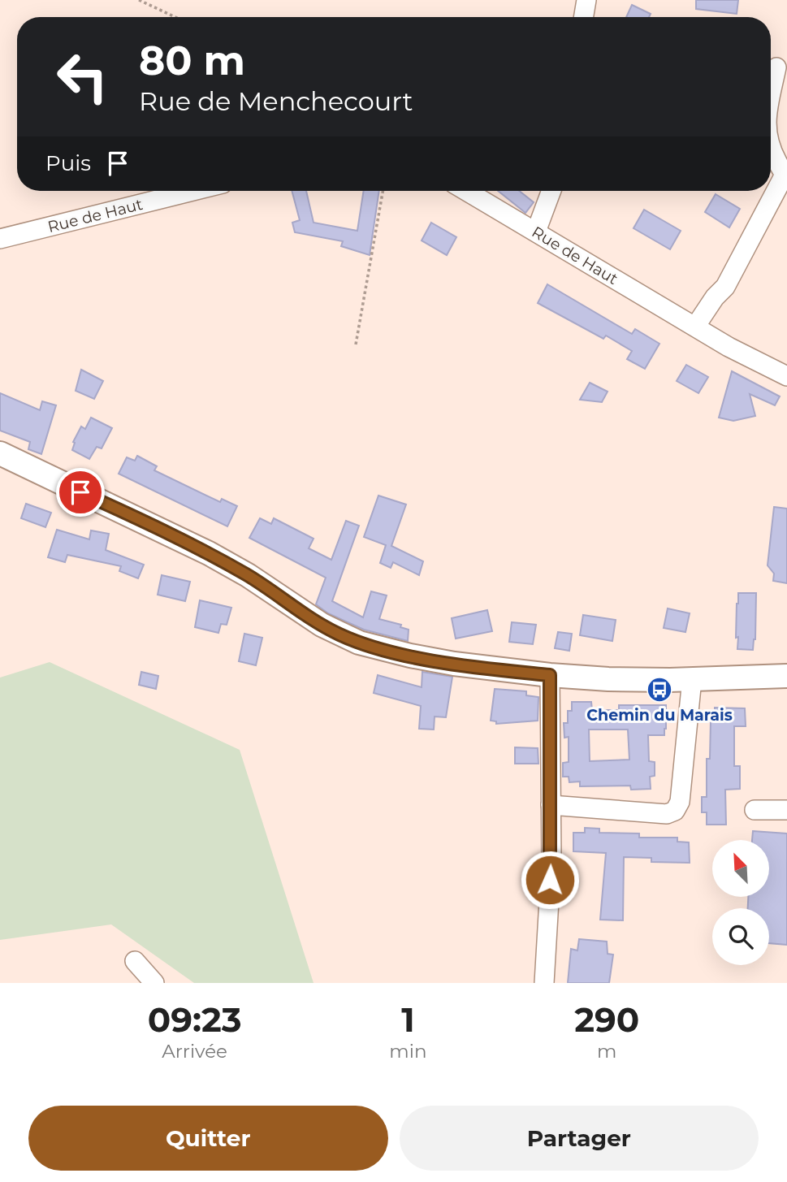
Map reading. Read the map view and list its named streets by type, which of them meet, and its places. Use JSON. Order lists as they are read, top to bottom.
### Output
{
  "streets": {
    "street": ["Rue de Haut"]
  },
  "places": {
    "bus stop": ["Chemin du Marais"]
  },
  "north": "top left",
  "page": {
    "turn": ["80 m", "Rue de Menchecourt"],
    "then": "Puis",
    "eta": [
      "09:23",
      "Arrivée",
      "1",
      "min",
      "290",
      "m"
    ],
    "buttons": ["Quitter", "Partager"]
  }
}
